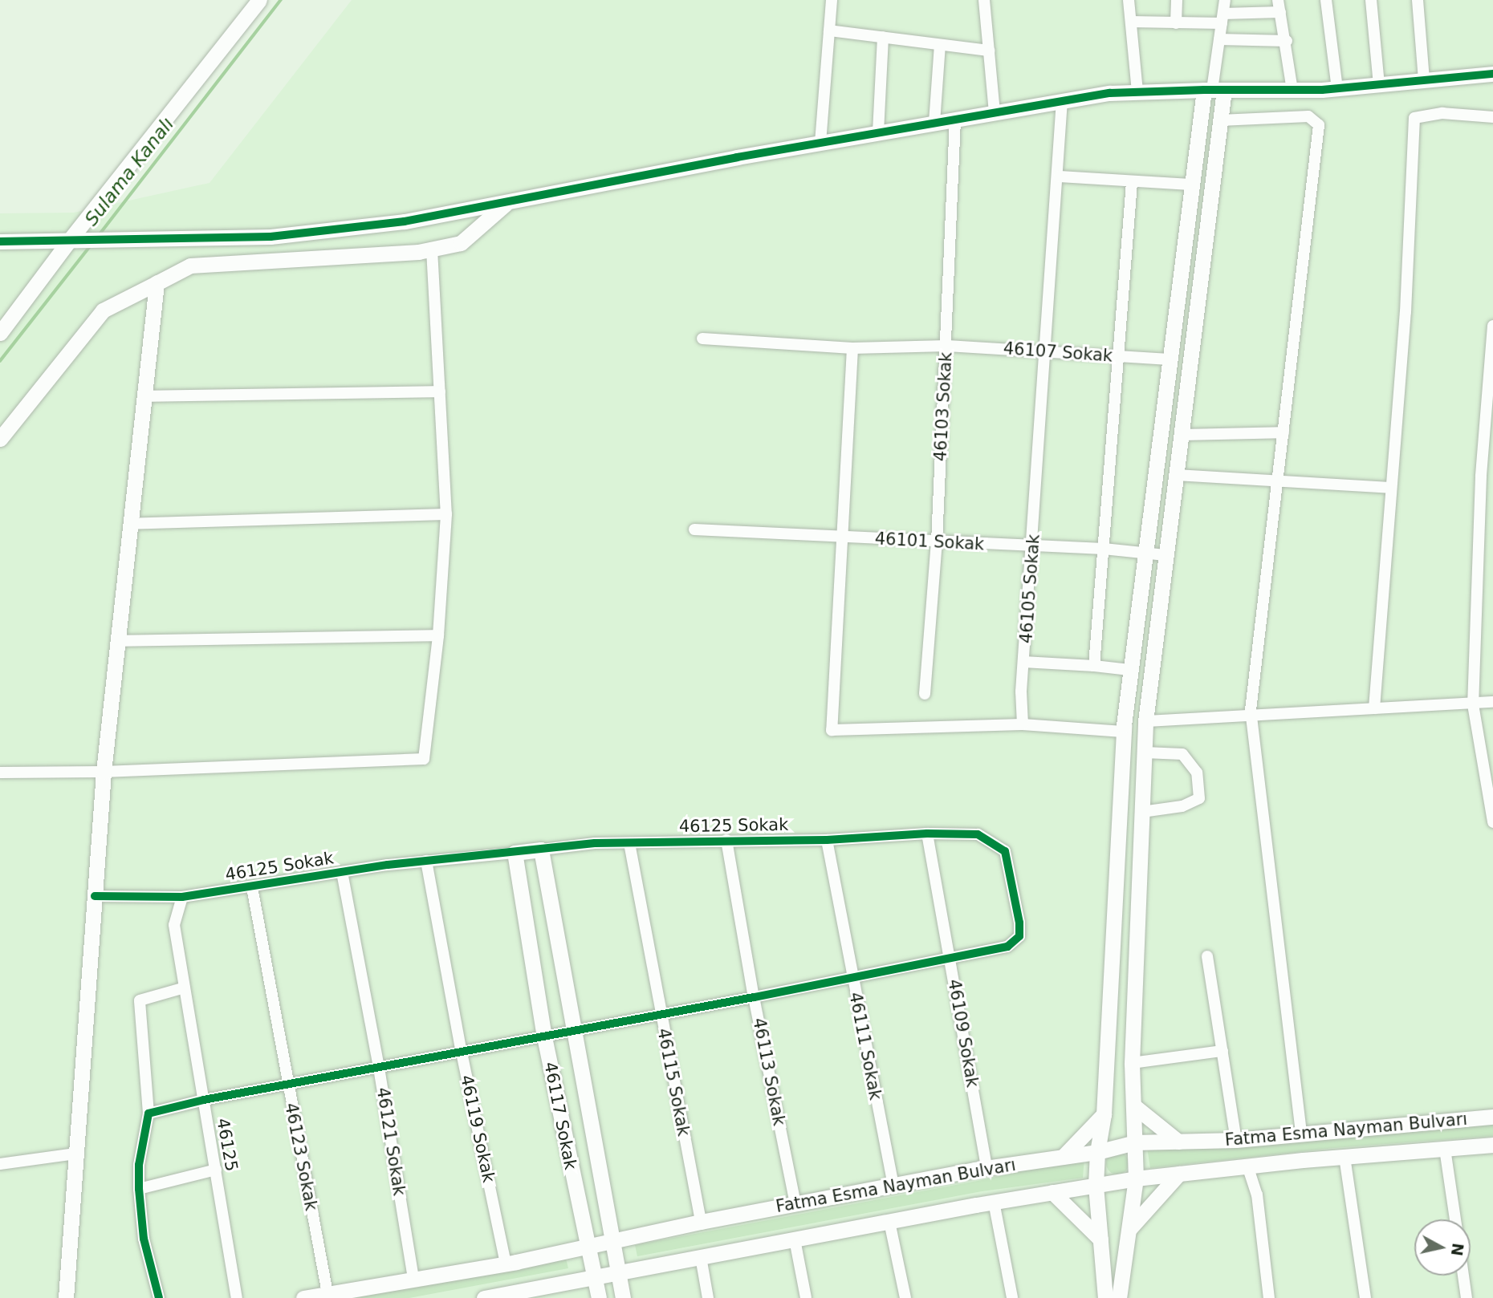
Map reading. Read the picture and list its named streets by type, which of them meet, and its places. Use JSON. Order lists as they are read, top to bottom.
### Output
{
  "streets": {
    "street": [
      "46107 Sokak",
      "46103 Sokak",
      "46101 Sokak",
      "46105 Sokak",
      "46125 Sokak",
      "46109 Sokak",
      "46111 Sokak",
      "46113 Sokak",
      "46115 Sokak",
      "46117 Sokak",
      "46119 Sokak",
      "Fatma Esma Nayman Bulvarı",
      "46121 Sokak",
      "46125",
      "46123 Sokak"
    ]
  },
  "crossings": [
    ["46107 Sokak", "46103 Sokak"],
    ["46107 Sokak", "46105 Sokak"],
    ["46103 Sokak", "46101 Sokak"],
    ["46101 Sokak", "46105 Sokak"],
    ["46125 Sokak", "46109 Sokak"],
    ["46125 Sokak", "46111 Sokak"],
    ["46125 Sokak", "46113 Sokak"],
    ["46125 Sokak", "46115 Sokak"],
    ["46125 Sokak", "46117 Sokak"],
    ["46125 Sokak", "46119 Sokak"],
    ["46125 Sokak", "46121 Sokak"],
    ["46125 Sokak", "46125"],
    ["46125 Sokak", "46123 Sokak"],
    ["46109 Sokak", "Fatma Esma Nayman Bulvarı"],
    ["46111 Sokak", "Fatma Esma Nayman Bulvarı"],
    ["46113 Sokak", "Fatma Esma Nayman Bulvarı"],
    ["46115 Sokak", "Fatma Esma Nayman Bulvarı"],
    ["46117 Sokak", "Fatma Esma Nayman Bulvarı"],
    ["46119 Sokak", "Fatma Esma Nayman Bulvarı"],
    ["Fatma Esma Nayman Bulvarı", "46121 Sokak"],
    ["Fatma Esma Nayman Bulvarı", "46123 Sokak"]
  ],
  "water": ["Sulama Kanalı"],
  "north": "right"
}
